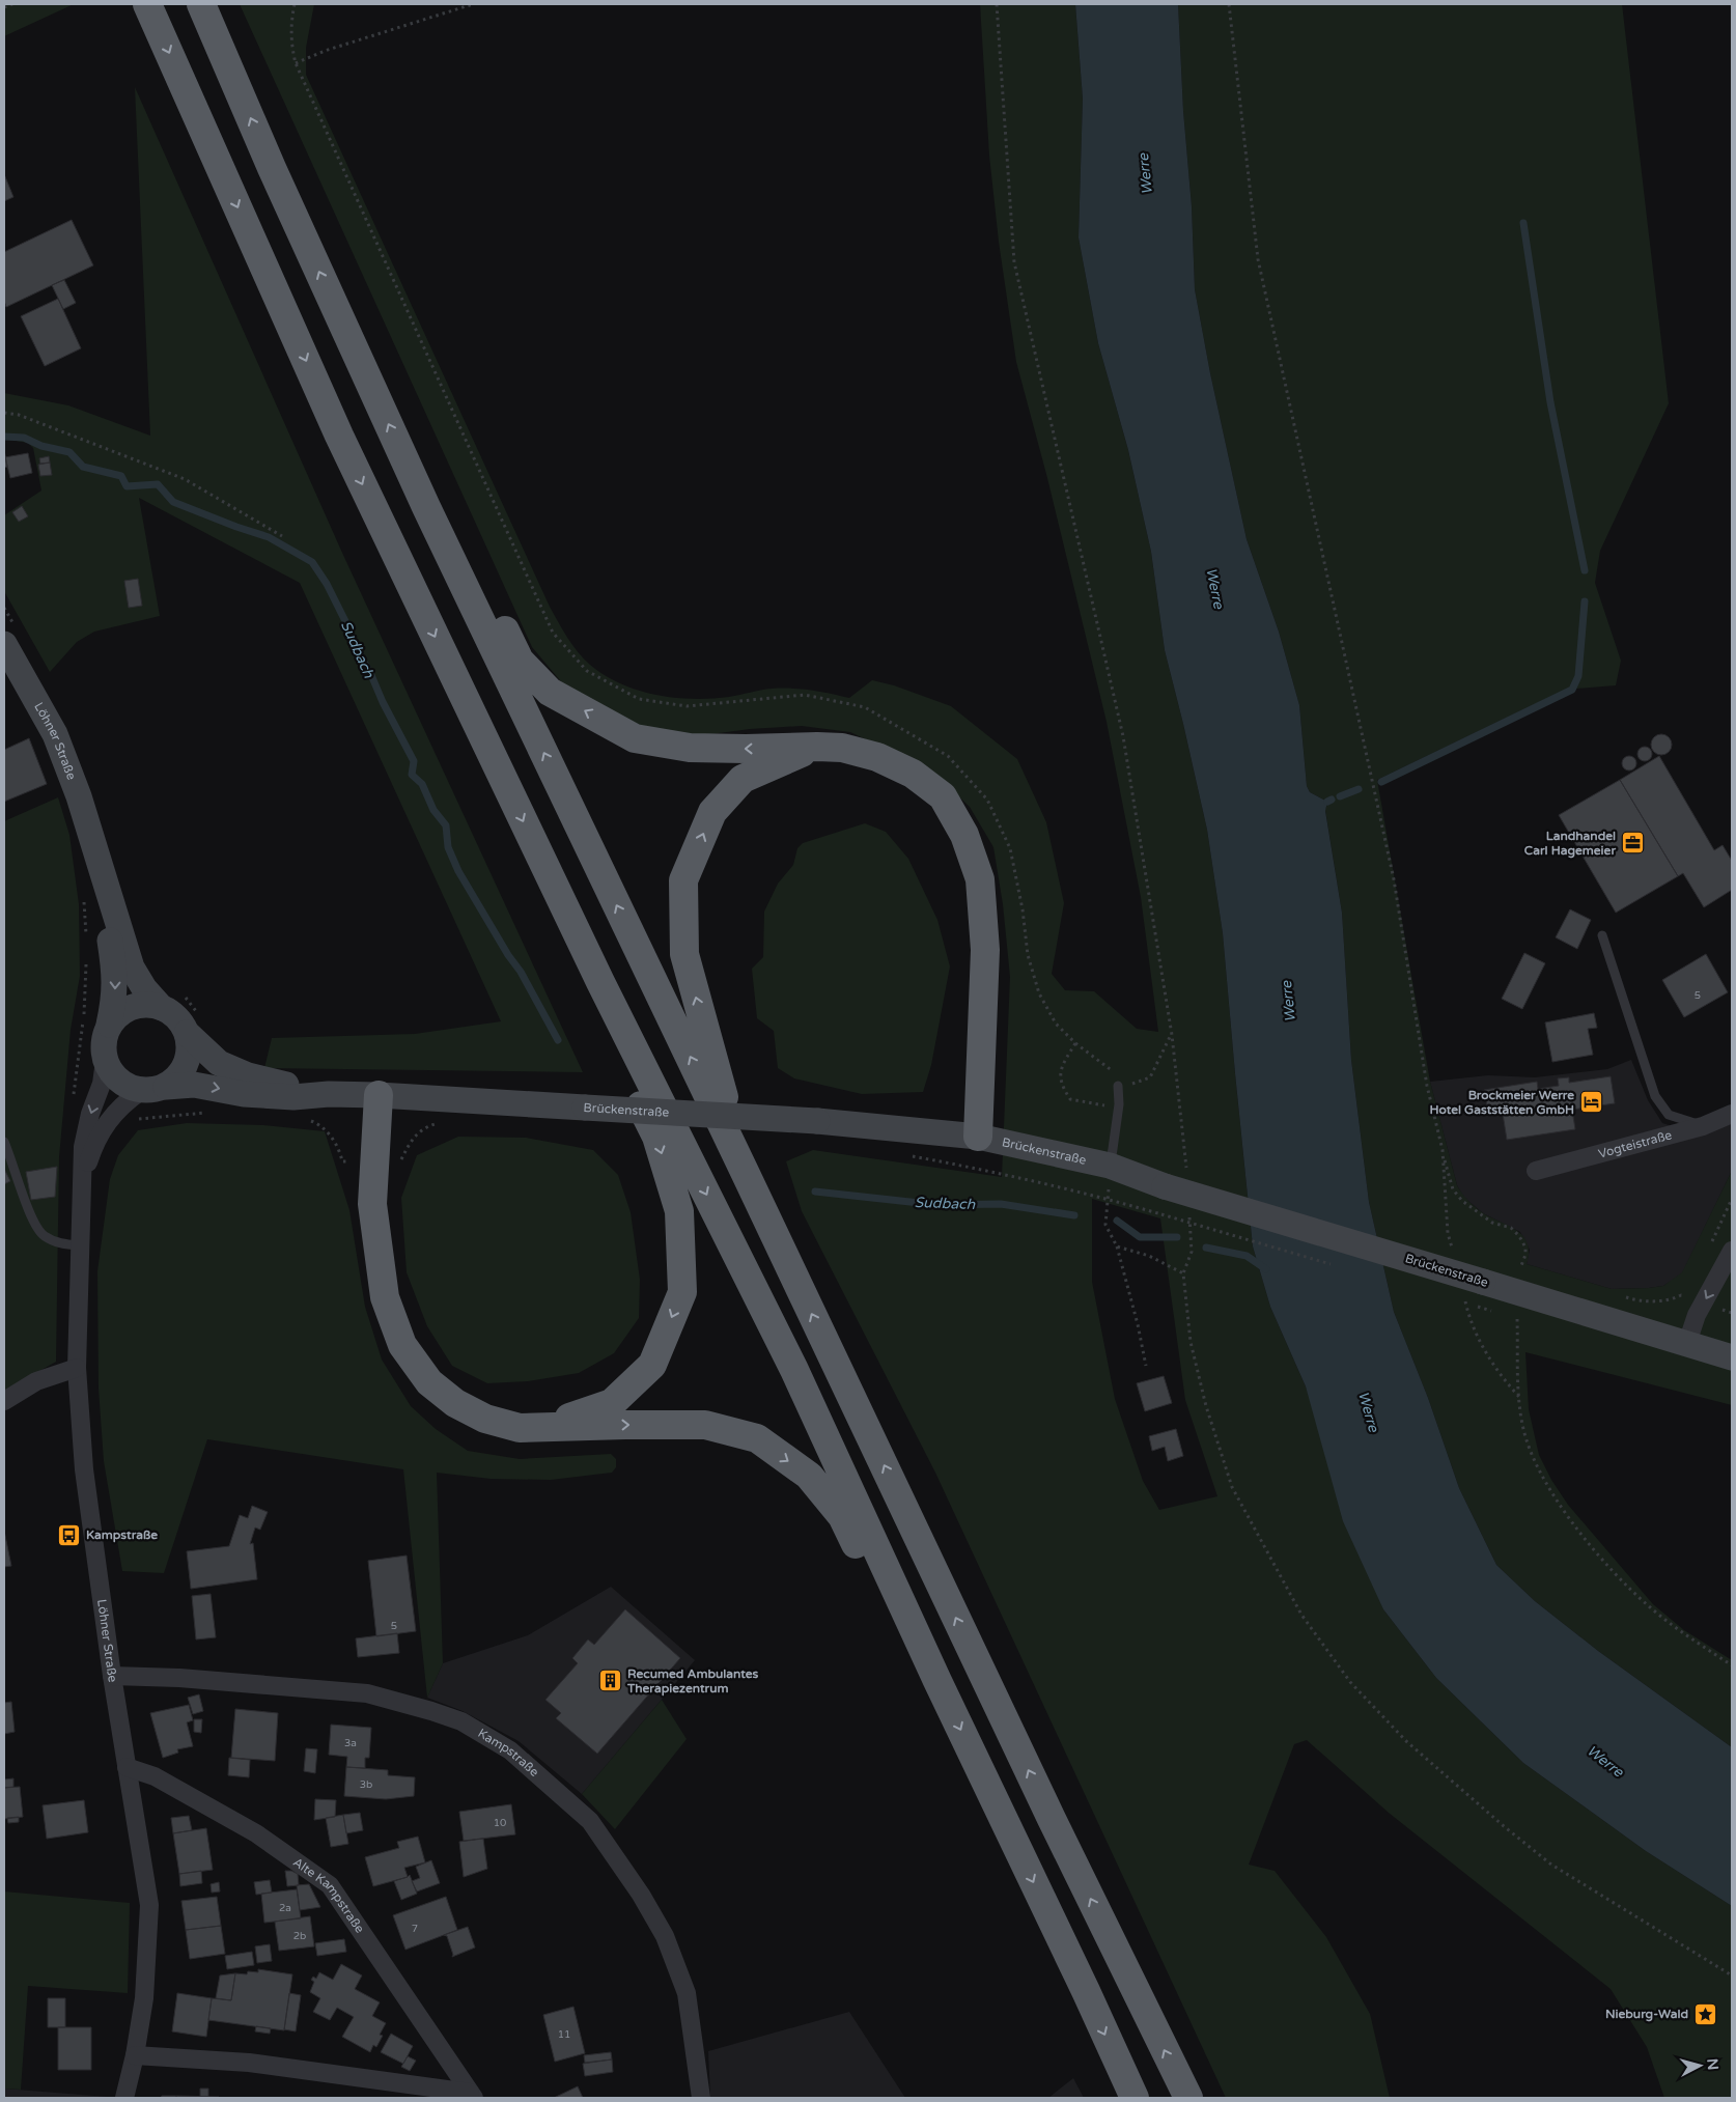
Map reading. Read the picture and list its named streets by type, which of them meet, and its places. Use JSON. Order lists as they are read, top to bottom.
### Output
{
  "streets": {
    "main road": ["Löhner Straße", "Brückenstraße"],
    "street": ["Vogteistraße", "Kampstraße", "Alte Kampstraße"]
  },
  "crossings": [
    ["Löhner Straße", "Brückenstraße"],
    ["Löhner Straße", "Kampstraße"],
    ["Löhner Straße", "Alte Kampstraße"]
  ],
  "water": ["Werre", "Sudbach"],
  "places": {
    "office": ["Landhandel Carl Hagemeier"],
    "hotel": ["Brockmeier Werre Hotel Gaststätten GmbH"],
    "bus stop": ["Kampstraße"],
    "building": ["Recumed Ambulantes Therapiezentrum"],
    "place": ["Nieburg-Wald"]
  },
  "house_numbers": [
    "5",
    "5",
    "3a",
    "3b",
    "10",
    "2a",
    "7",
    "2b",
    "11"
  ],
  "north": "right"
}
